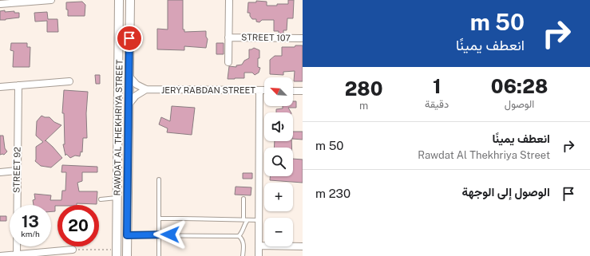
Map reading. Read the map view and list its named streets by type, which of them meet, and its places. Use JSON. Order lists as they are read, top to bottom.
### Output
{
  "streets": {
    "street": [
      "STREET 107",
      "JERY RABDAN STREET",
      "RAWDAT AL THEKHRIYA STREET",
      "STREET 92"
    ]
  },
  "north": "top left",
  "page": {
    "turn": ["50 m", "انعطف يمينًا"],
    "eta": [
      "06:28",
      "الوصول",
      "1",
      "دقيقة",
      "280",
      "m"
    ],
    "map_buttons": ["+", "−"],
    "list": [
      {
        "name": "انعطف يمينًا",
        "note": "Rawdat Al Thekhriya Street",
        "value": "50 m"
      },
      {
        "name": "الوصول إلى الوجهة",
        "value": "230 m"
      }
    ],
    "speed": "13 km/h",
    "limit": "20"
  }
}
